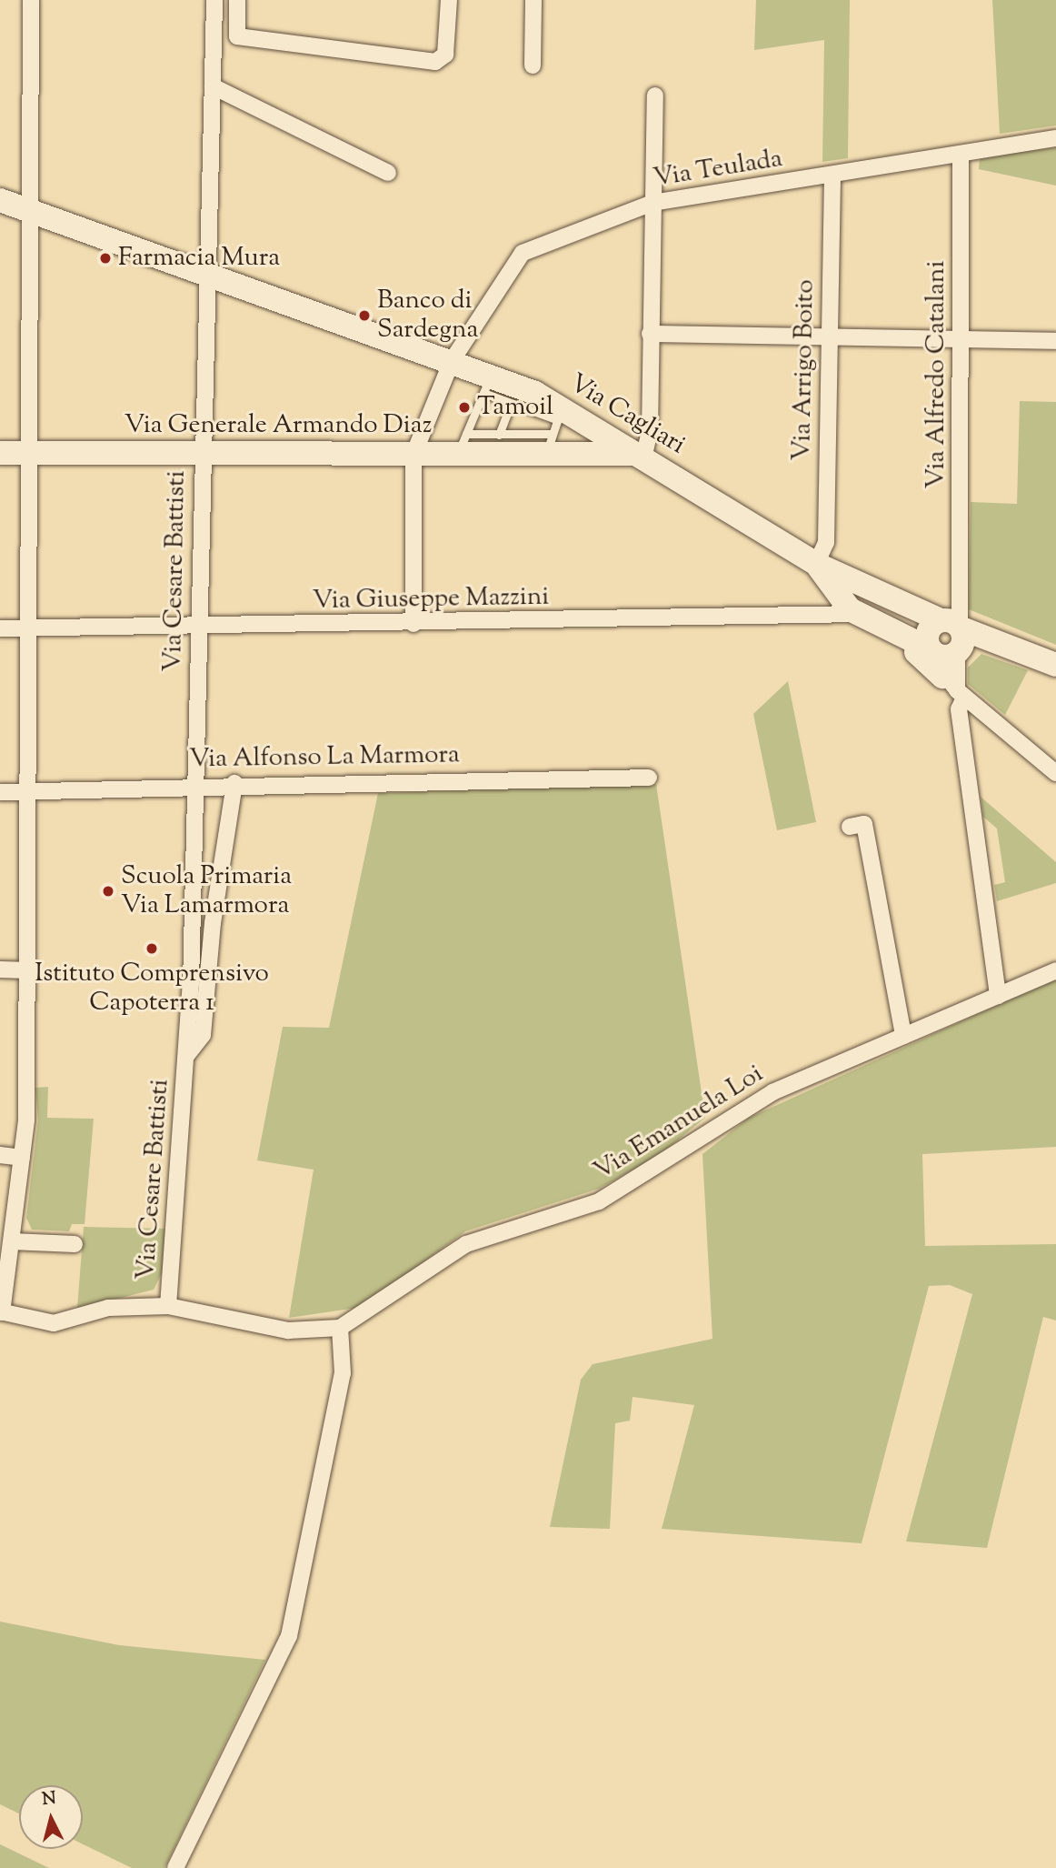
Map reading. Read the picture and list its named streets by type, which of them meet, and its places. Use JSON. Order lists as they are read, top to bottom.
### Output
{
  "streets": {
    "street": [
      "Via Teulada",
      "Via Arrigo Boito",
      "Via Alfredo Catalani",
      "Via Cagliari",
      "Via Generale Armando Diaz",
      "Via Cesare Battisti",
      "Via Giuseppe Mazzini",
      "Via Alfonso La Marmora",
      "Via Emanuela Loi"
    ]
  },
  "crossings": [
    ["Via Teulada", "Via Arrigo Boito"],
    ["Via Teulada", "Via Alfredo Catalani"],
    ["Via Teulada", "Via Cagliari"],
    ["Via Teulada", "Via Generale Armando Diaz"],
    ["Via Arrigo Boito", "Via Cagliari"],
    ["Via Alfredo Catalani", "Via Cagliari"],
    ["Via Cagliari", "Via Generale Armando Diaz"],
    ["Via Cagliari", "Via Cesare Battisti"],
    ["Via Cagliari", "Via Giuseppe Mazzini"],
    ["Via Generale Armando Diaz", "Via Cesare Battisti"],
    ["Via Cesare Battisti", "Via Giuseppe Mazzini"],
    ["Via Cesare Battisti", "Via Alfonso La Marmora"]
  ],
  "places": [
    "Farmacia Mura",
    "Banco di Sardegna",
    "Tamoil",
    "Scuola Primaria Via Lamarmora",
    "Istituto Comprensivo Capoterra 1"
  ],
  "north": "top"
}
